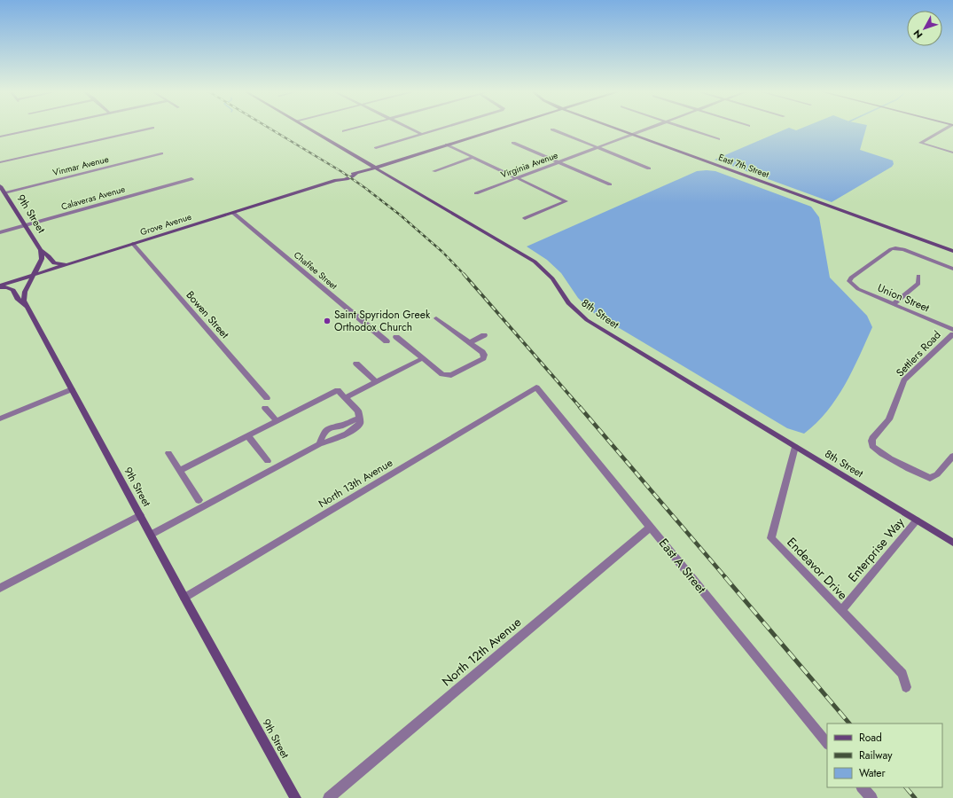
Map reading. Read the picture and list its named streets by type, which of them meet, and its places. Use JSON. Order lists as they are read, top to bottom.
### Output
{
  "streets": {
    "street": [
      "Virginia Avenue",
      "Vinmar Avenue",
      "East 7th Street",
      "Calaveras Avenue",
      "9th Street",
      "Grove Avenue",
      "Chaffee Street",
      "Union Street",
      "8th Street",
      "Bowen Street",
      "Settlers Road",
      "North 13th Avenue",
      "Enterprise Way",
      "East A Street",
      "Endeavor Drive",
      "North 12th Avenue"
    ]
  },
  "crossings": [
    ["Virginia Avenue", "East 7th Street"],
    ["Vinmar Avenue", "9th Street"],
    ["Calaveras Avenue", "9th Street"],
    ["9th Street", "Grove Avenue"],
    ["9th Street", "North 13th Avenue"],
    ["Grove Avenue", "Chaffee Street"],
    ["Grove Avenue", "8th Street"],
    ["Grove Avenue", "Bowen Street"],
    ["8th Street", "Enterprise Way"],
    ["8th Street", "Endeavor Drive"],
    ["North 13th Avenue", "East A Street"],
    ["Enterprise Way", "Endeavor Drive"],
    ["East A Street", "North 12th Avenue"]
  ],
  "places": ["Saint Spyridon Greek Orthodox Church"],
  "legend": ["Road", "Railway", "Water"],
  "north": "bottom left"
}
